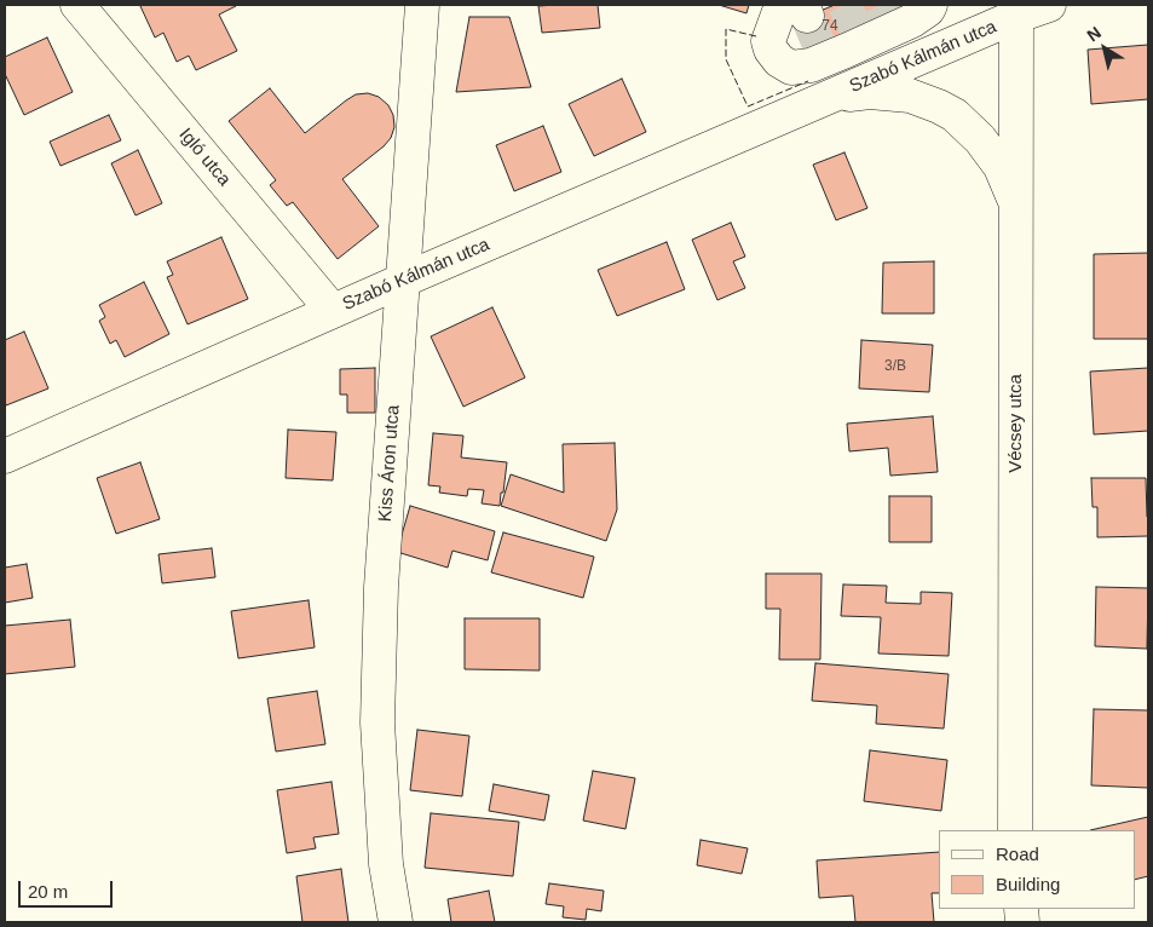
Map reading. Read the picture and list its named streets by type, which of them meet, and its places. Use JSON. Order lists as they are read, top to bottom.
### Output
{
  "streets": {
    "street": [
      "Szabó Kálmán utca",
      "Igló utca",
      "Vécsey utca",
      "Kiss Áron utca"
    ]
  },
  "crossings": [
    ["Szabó Kálmán utca", "Igló utca"],
    ["Szabó Kálmán utca", "Vécsey utca"],
    ["Szabó Kálmán utca", "Kiss Áron utca"]
  ],
  "house_numbers": ["74", "3/B"],
  "legend": ["Road", "Building"],
  "scale_bar": "20 m",
  "north": "top left"
}
